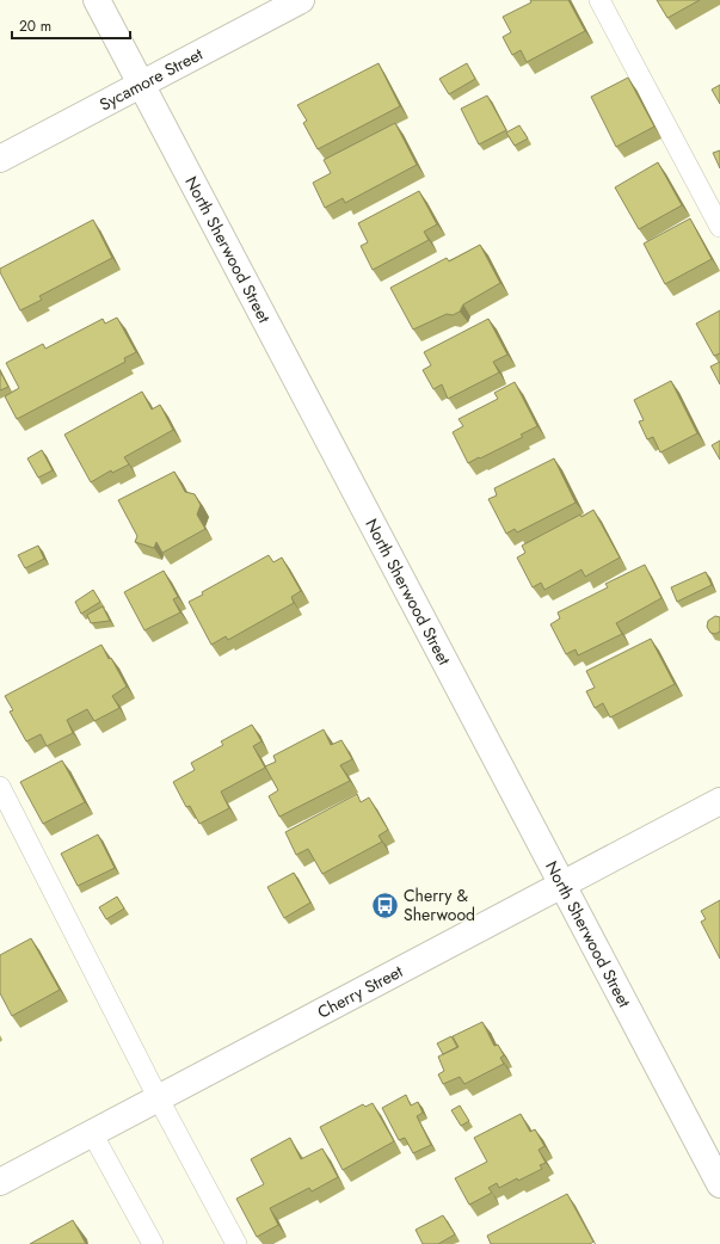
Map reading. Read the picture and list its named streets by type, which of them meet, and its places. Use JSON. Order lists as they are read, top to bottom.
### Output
{
  "streets": {
    "street": ["Sycamore Street", "North Sherwood Street", "Cherry Street"]
  },
  "crossings": [
    ["Sycamore Street", "North Sherwood Street"],
    ["North Sherwood Street", "Cherry Street"]
  ],
  "places": {
    "bus stop": ["Cherry & Sherwood"]
  },
  "scale_bar": "20 m"
}
